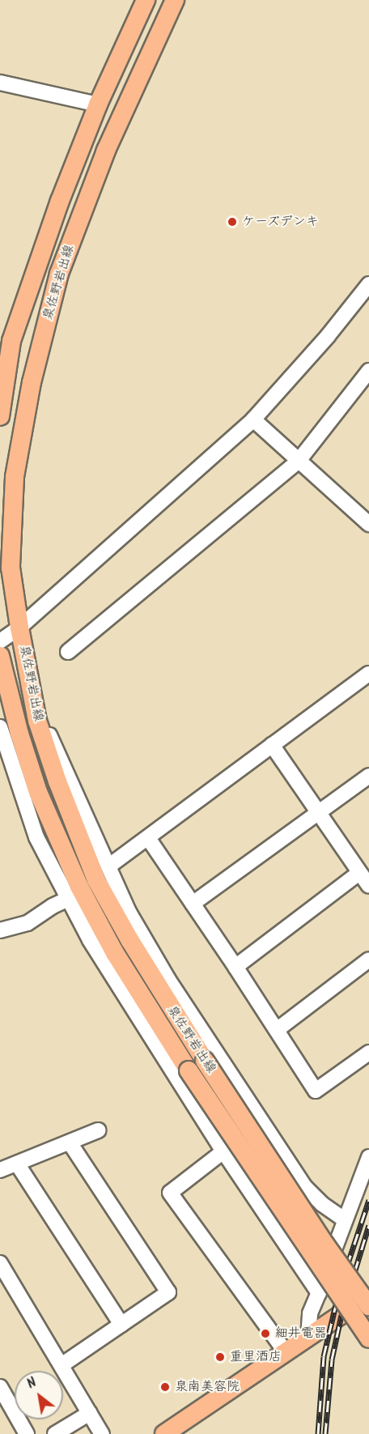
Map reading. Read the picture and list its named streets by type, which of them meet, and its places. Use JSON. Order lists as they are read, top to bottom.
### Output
{
  "streets": {
    "main road": ["泉佐野岩出線"]
  },
  "places": [
    "ケーズデンキ",
    "細井電器",
    "重里酒店",
    "泉南美容院"
  ],
  "north": "top left"
}
